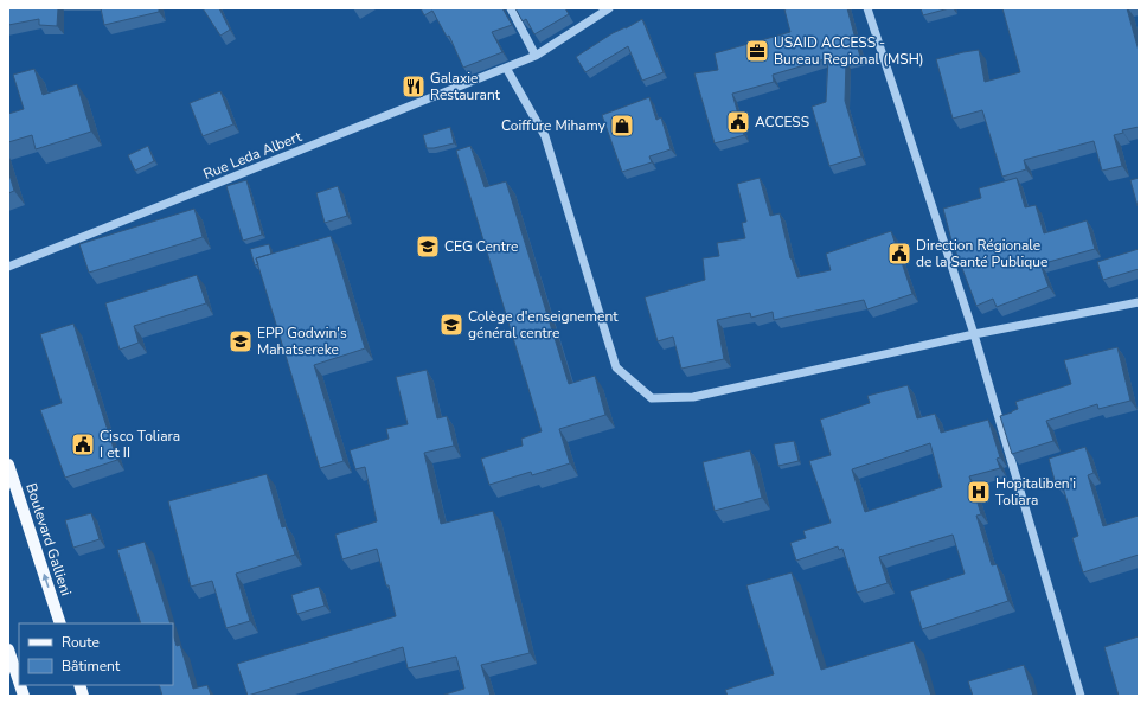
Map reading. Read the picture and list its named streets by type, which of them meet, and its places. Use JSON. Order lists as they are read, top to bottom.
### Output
{
  "streets": {
    "main road": ["Boulevard Gallieni"],
    "street": ["Rue Leda Albert"]
  },
  "one_way": ["Boulevard Gallieni"],
  "places": {
    "office": ["USAID ACCESS - Bureau Regional (MSH)"],
    "restaurant": ["Galaxie Restaurant"],
    "public building": ["ACCESS", "Direction Régionale de la Santé Publique", "Cisco Toliara I et II"],
    "shop": ["Coiffure Mihamy"],
    "school or university": ["CEG Centre", "Colège d'enseignement général centre", "EPP Godwin's Mahatsereke"],
    "hospital": ["Hopitaliben'i Toliara"]
  },
  "legend": ["Route", "Bâtiment"]
}
